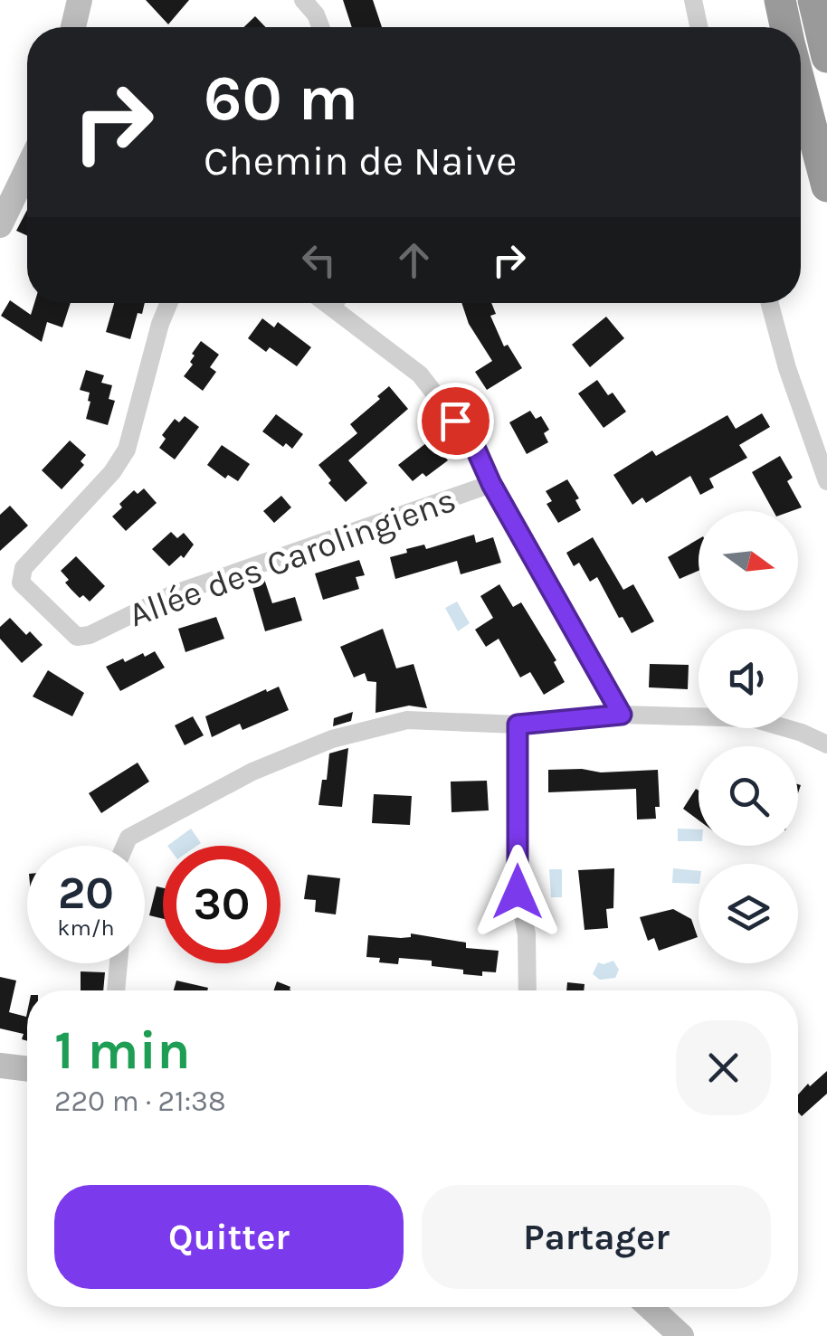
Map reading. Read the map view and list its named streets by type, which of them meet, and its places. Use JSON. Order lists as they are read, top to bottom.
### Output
{
  "streets": {
    "street": ["Allée des Carolingiens"]
  },
  "north": "right",
  "page": {
    "turn": ["60 m", "Chemin de Naive"],
    "speed": "20 km/h",
    "limit": "30",
    "heading": ["1 min", "220 m · 21:38"],
    "buttons": ["Quitter", "Partager"]
  }
}
